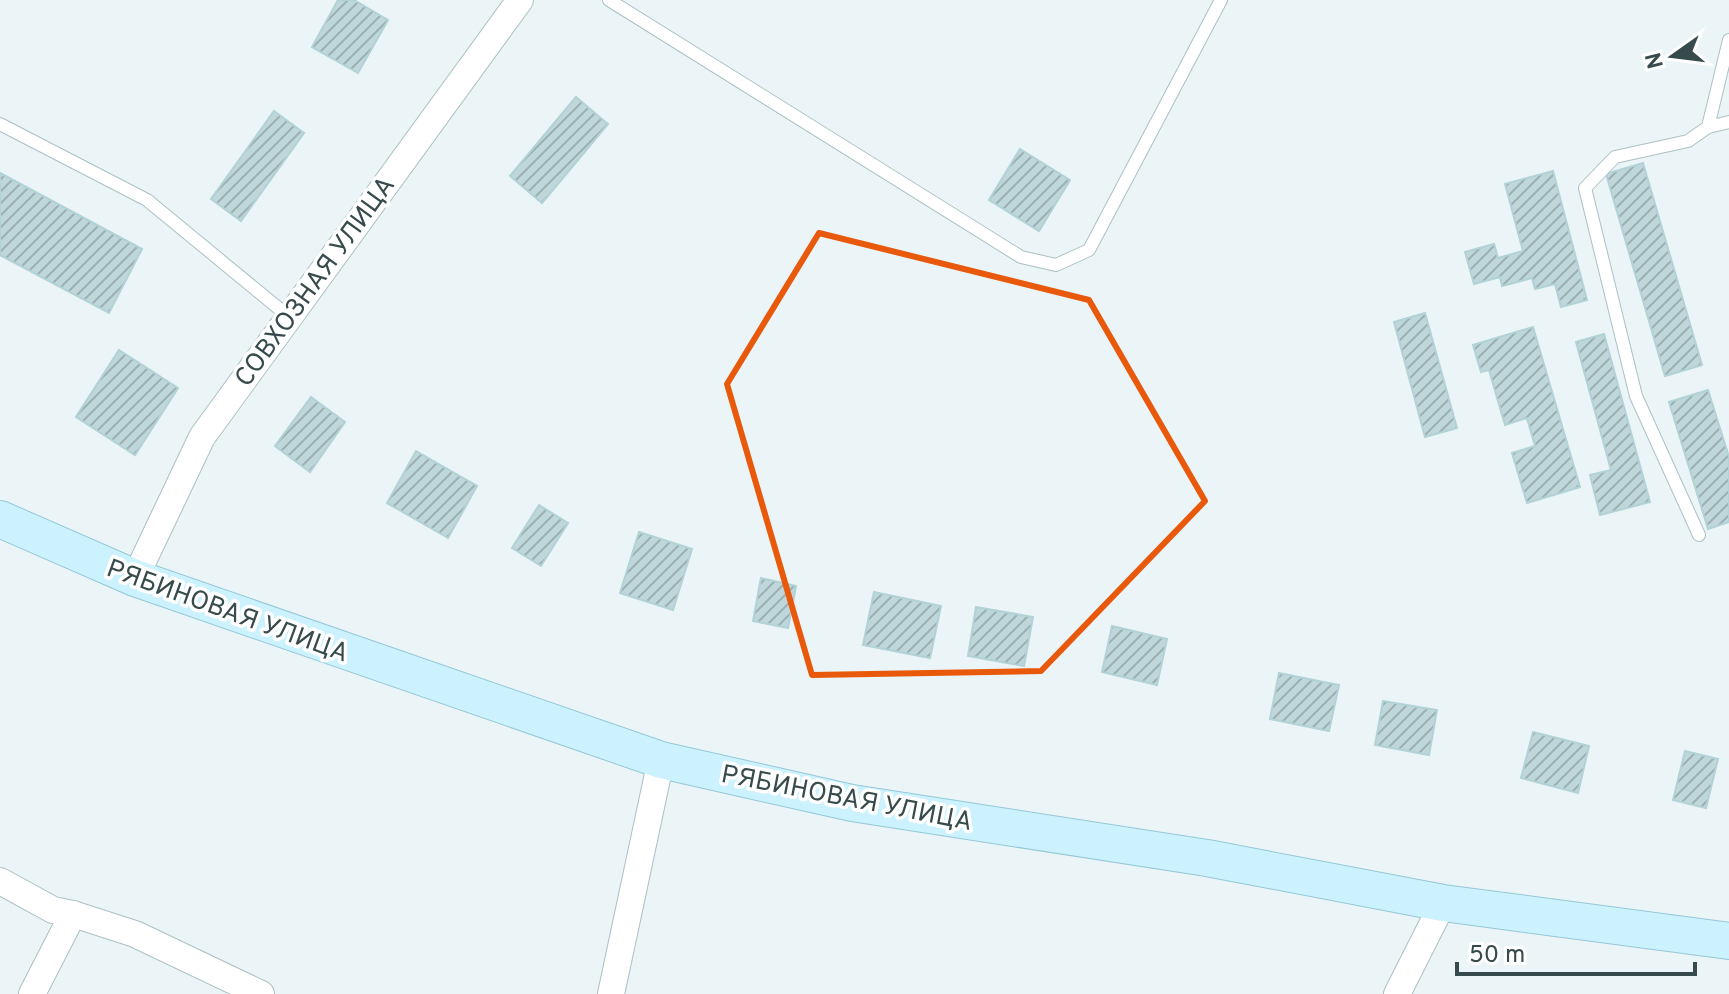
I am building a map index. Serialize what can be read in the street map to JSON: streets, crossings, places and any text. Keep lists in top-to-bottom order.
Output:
{
  "streets": {
    "main road": ["РЯБИНОВАЯ УЛИЦА"],
    "street": ["СОВХОЗНАЯ УЛИЦА"]
  },
  "crossings": [
    ["СОВХОЗНАЯ УЛИЦА", "РЯБИНОВАЯ УЛИЦА"]
  ],
  "scale_bar": "50 m",
  "north": "left"
}
